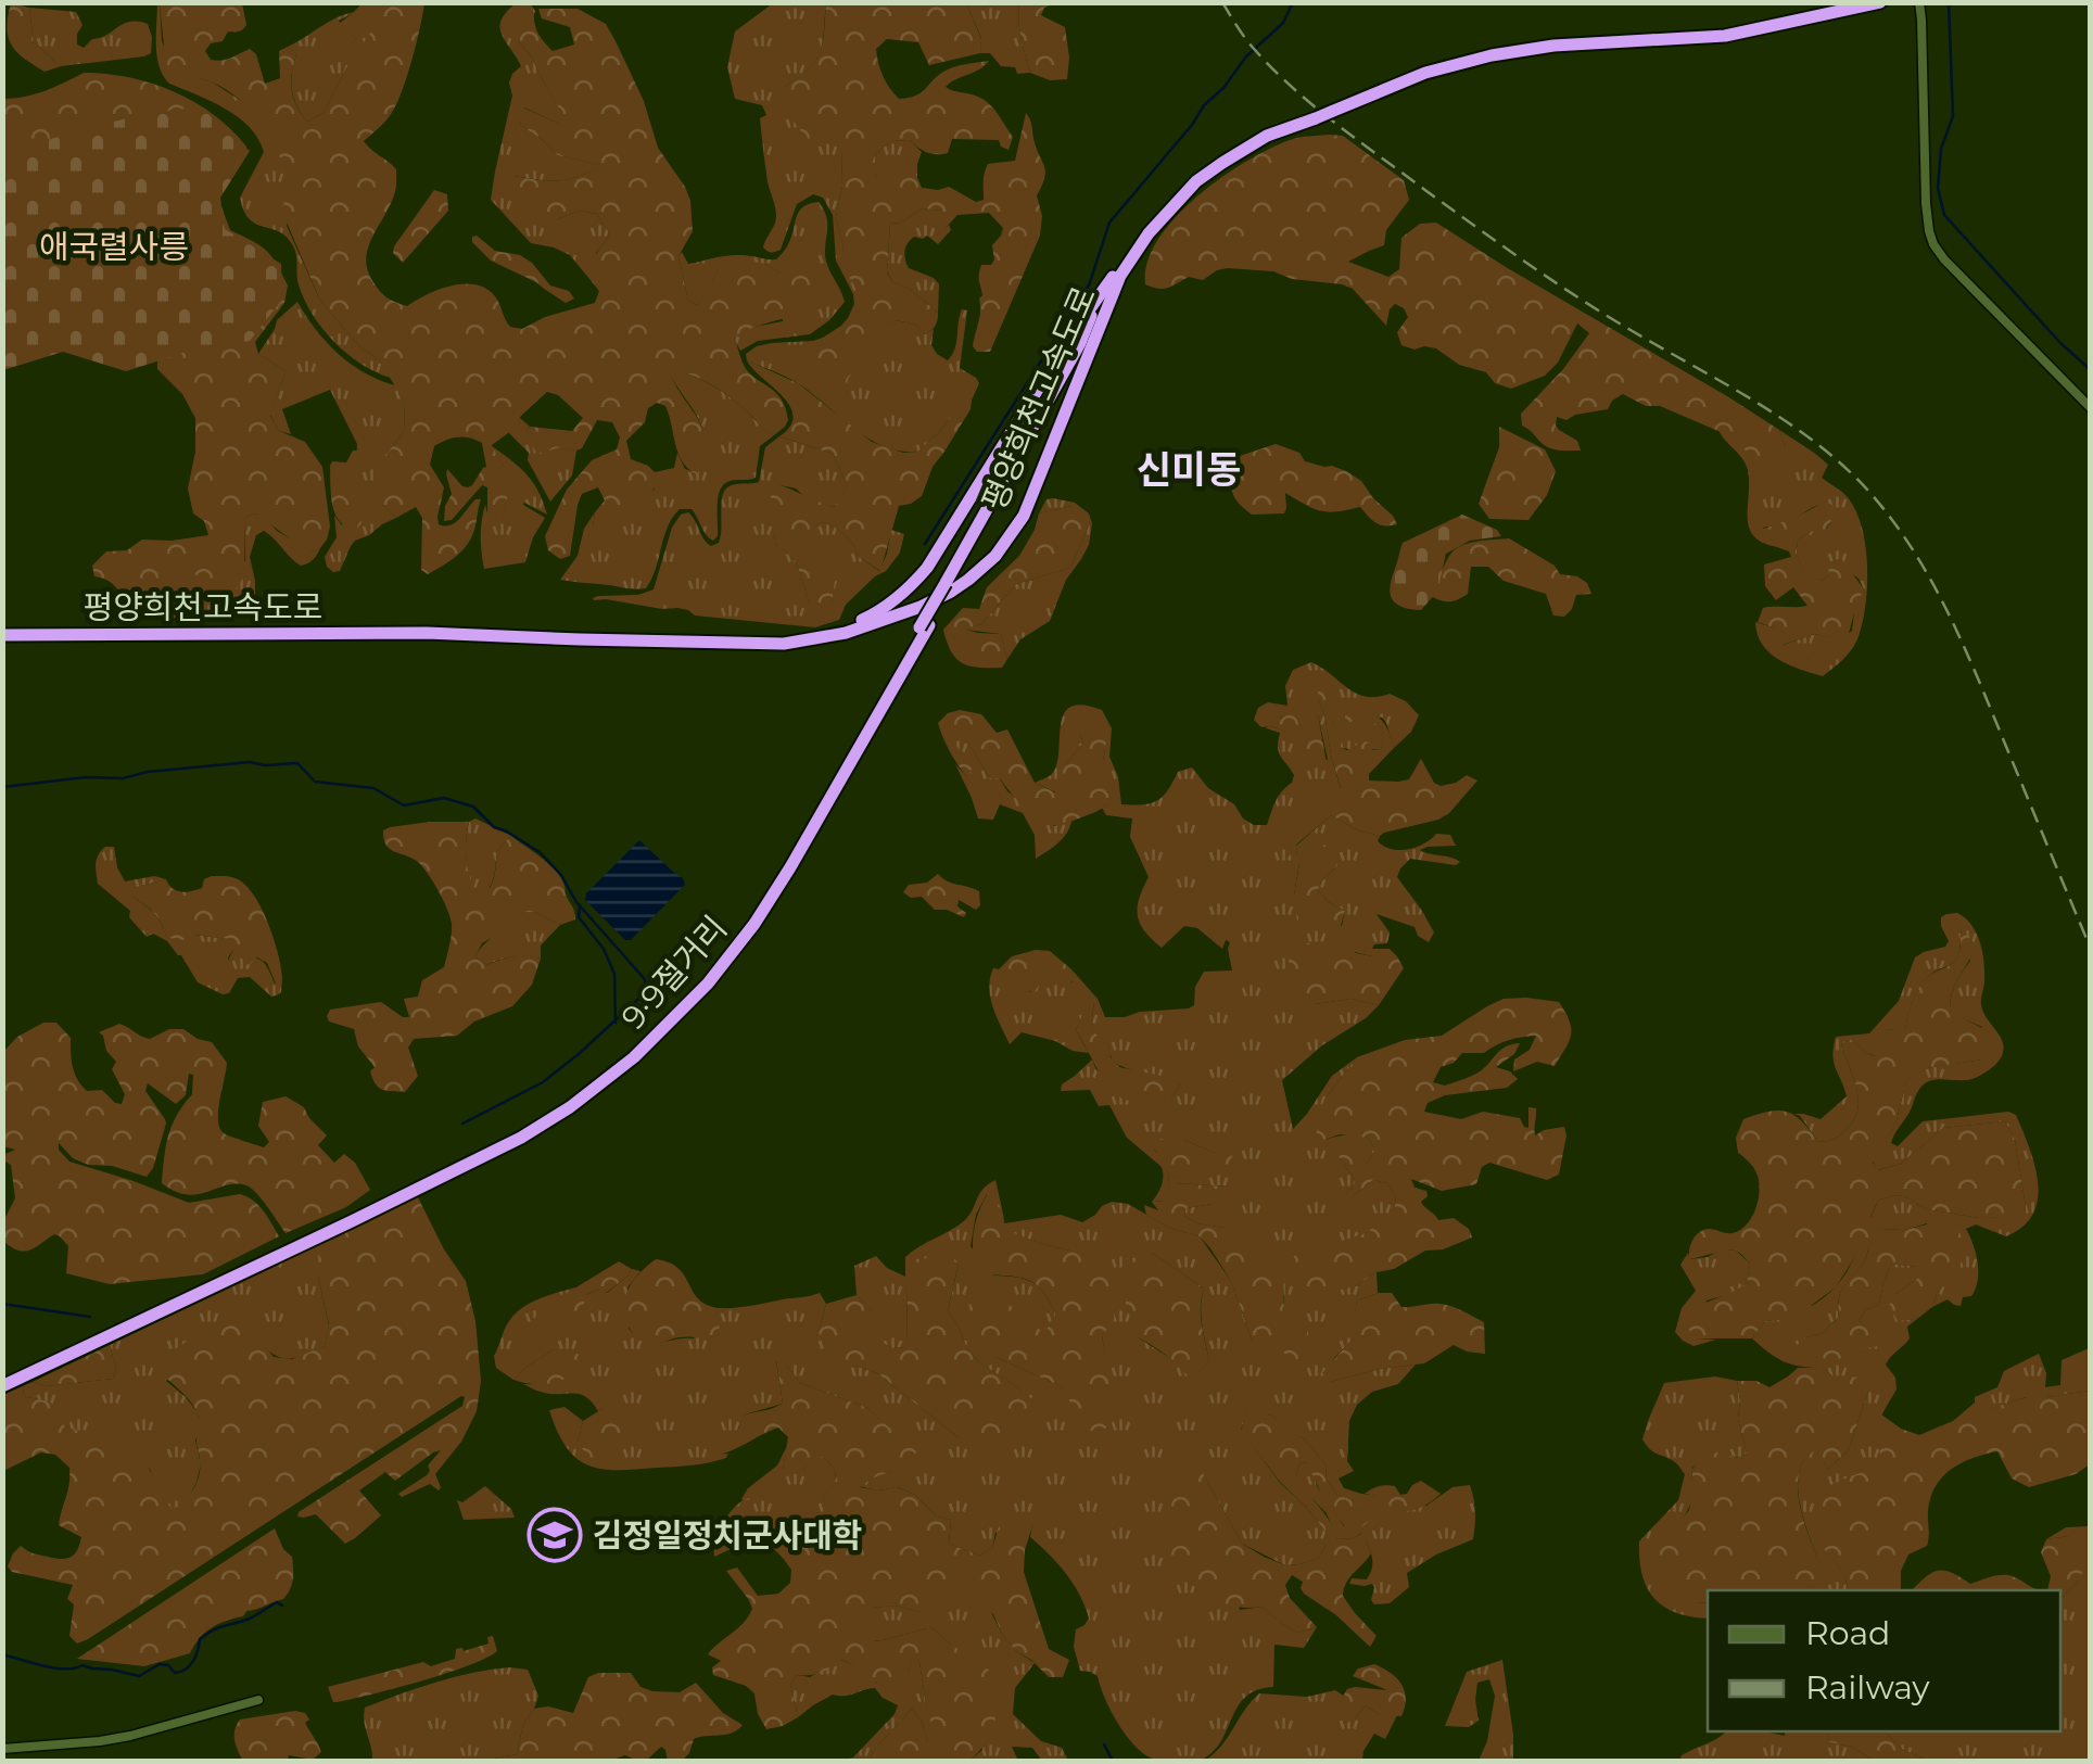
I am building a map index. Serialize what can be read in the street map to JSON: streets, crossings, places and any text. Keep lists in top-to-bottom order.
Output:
{
  "streets": {
    "highway": ["평양희천고속도로", "9·9절거리"]
  },
  "crossings": [
    ["평양희천고속도로", "9·9절거리"]
  ],
  "districts": ["신미동"],
  "parks": ["애국렬사릉"],
  "places": {
    "school or university": ["김정일정치군사대학"]
  },
  "legend": ["Road", "Railway"]
}
